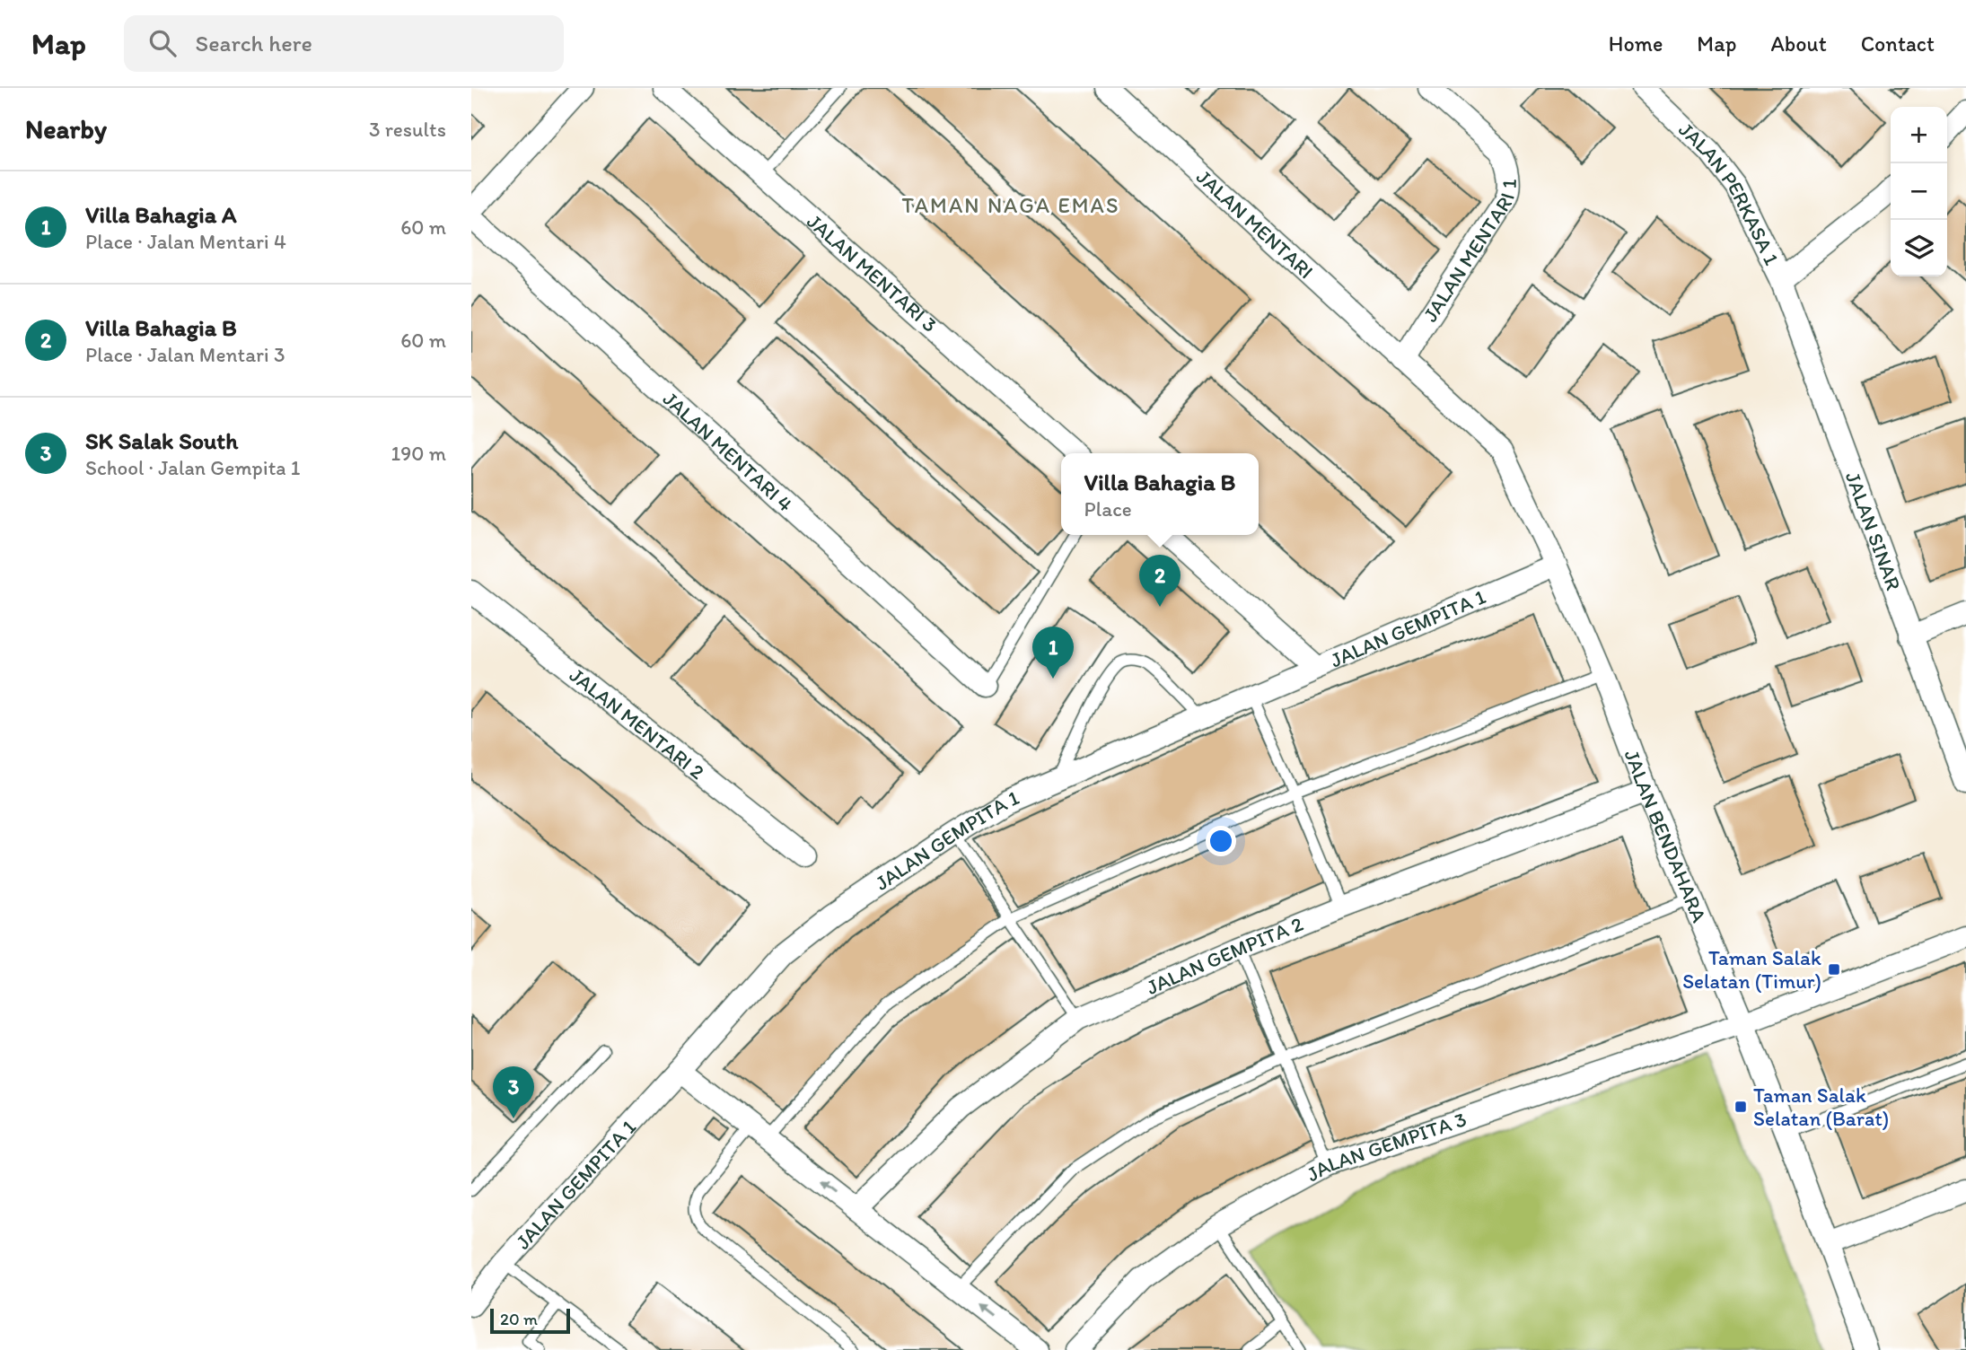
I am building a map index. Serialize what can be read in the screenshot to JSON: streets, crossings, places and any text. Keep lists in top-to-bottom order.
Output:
{
  "streets": {
    "street": [
      "JALAN PERKASA 1",
      "JALAN MENTARI",
      "JALAN MENTARI 1",
      "JALAN MENTARI 3",
      "JALAN MENTARI 4",
      "JALAN SINAR",
      "JALAN GEMPITA 1",
      "JALAN MENTARI 2",
      "JALAN BENDAHARA",
      "JALAN GEMPITA 2",
      "JALAN GEMPITA 3"
    ]
  },
  "crossings": [
    ["JALAN PERKASA 1", "JALAN SINAR"],
    ["JALAN MENTARI", "JALAN MENTARI 1"],
    ["JALAN MENTARI", "JALAN BENDAHARA"],
    ["JALAN MENTARI 1", "JALAN BENDAHARA"],
    ["JALAN GEMPITA 1", "JALAN BENDAHARA"],
    ["JALAN BENDAHARA", "JALAN GEMPITA 2"],
    ["JALAN BENDAHARA", "JALAN GEMPITA 3"]
  ],
  "districts": ["TAMAN NAGA EMAS"],
  "places": {
    "transit": ["Taman Salak Selatan (Timur)", "Taman Salak Selatan (Barat)"]
  },
  "scale_bar": "20 m",
  "page": {
    "header": "Map",
    "search": "Search here",
    "nav": [
      "Home",
      "Map",
      "About",
      "Contact"
    ],
    "heading": ["Nearby", "3 results"],
    "map_buttons": ["+", "−"],
    "list": [
      {
        "mark": "1",
        "name": "Villa Bahagia A",
        "note": "Place · Jalan Mentari 4",
        "value": "60 m"
      },
      {
        "mark": "2",
        "name": "Villa Bahagia B",
        "note": "Place · Jalan Mentari 3",
        "value": "60 m"
      },
      {
        "mark": "3",
        "name": "SK Salak South",
        "note": "School · Jalan Gempita 1",
        "value": "190 m"
      }
    ],
    "popup": ["Villa Bahagia B", "Place"],
    "pins": ["2", "1", "3"],
    "scale": "20 m"
  }
}
